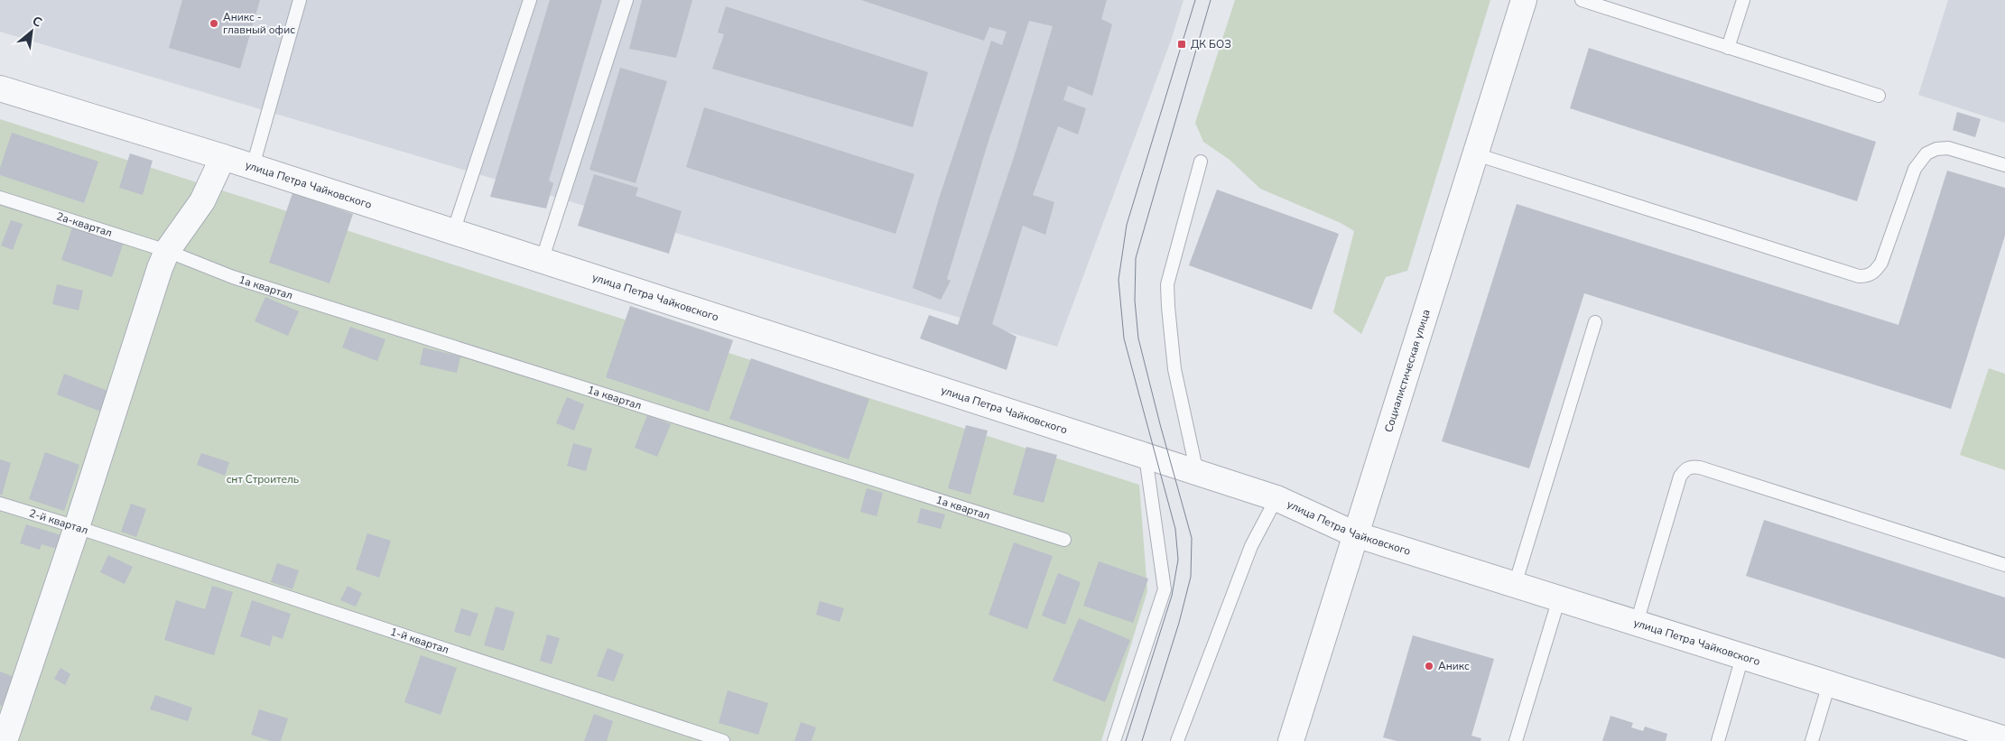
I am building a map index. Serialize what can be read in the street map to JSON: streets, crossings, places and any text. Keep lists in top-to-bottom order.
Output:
{
  "streets": {
    "street": ["улица Петра Чайковского", "Социалистическая улица"],
    "lane": [
      "2а-квартал",
      "1а квартал",
      "2-й квартал",
      "1-й квартал"
    ]
  },
  "crossings": [
    ["улица Петра Чайковского", "Социалистическая улица"],
    ["2а-квартал", "1а квартал"],
    ["2-й квартал", "1-й квартал"]
  ],
  "parks": ["снт Строитель"],
  "places": {
    "other": ["Аникс - главный офис", "Аникс"],
    "transit": ["ДК БОЗ"]
  },
  "north": "top right"
}
